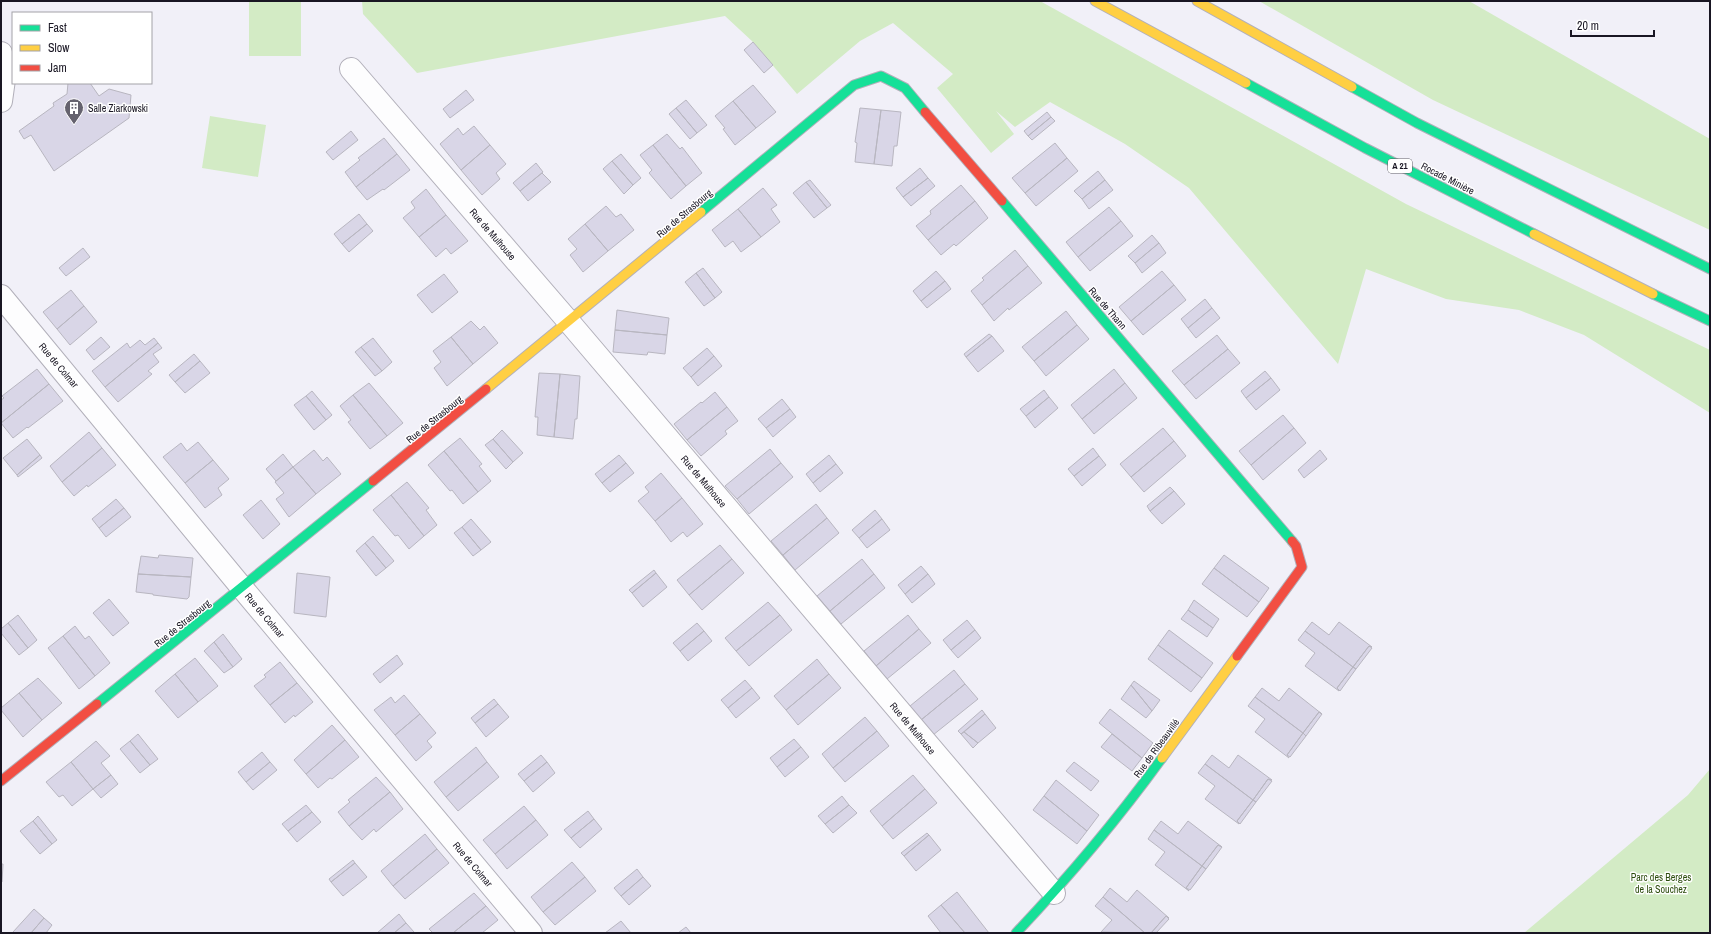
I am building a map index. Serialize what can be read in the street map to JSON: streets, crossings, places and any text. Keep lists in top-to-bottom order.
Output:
{
  "streets": {
    "main road": [
      "A 21",
      "Rocade Minière",
      "Rue de Strasbourg",
      "Rue de Thann",
      "Rue de Ribeauvillé"
    ],
    "street": ["Rue de Mulhouse", "Rue de Colmar"]
  },
  "crossings": [
    ["Rue de Strasbourg", "Rue de Mulhouse"],
    ["Rue de Strasbourg", "Rue de Thann"],
    ["Rue de Strasbourg", "Rue de Colmar"],
    ["Rue de Mulhouse", "Rue de Ribeauvillé"],
    ["Rue de Thann", "Rue de Ribeauvillé"]
  ],
  "parks": ["Parc des Berges de la Souchez"],
  "places": {
    "building": ["Salle Ziarkowski"]
  },
  "legend": ["Fast", "Slow", "Jam"],
  "scale_bar": "20 m"
}
